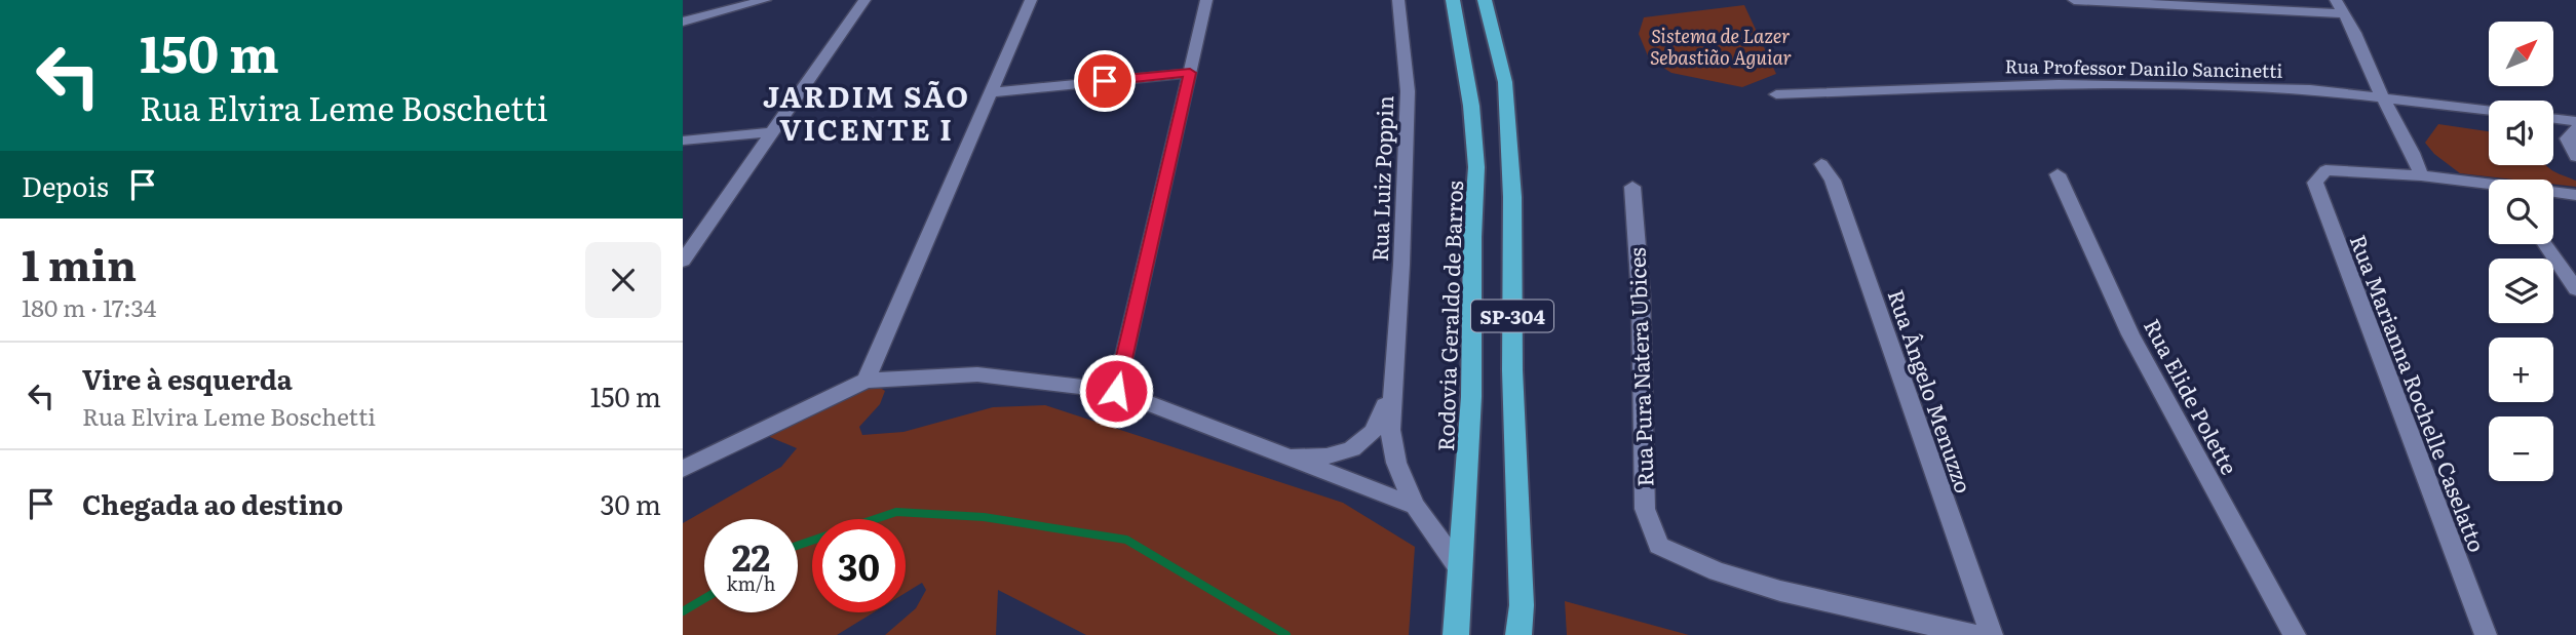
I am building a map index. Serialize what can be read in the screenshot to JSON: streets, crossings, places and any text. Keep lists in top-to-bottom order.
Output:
{
  "streets": {
    "highway": ["Rodovia Geraldo de Barros", "SP-304"],
    "street": [
      "Rua Professor Danilo Sancinetti",
      "Rua Luiz Poppin",
      "Rua Pura Natera Ubices",
      "Rua Ângelo Menuzzo",
      "Rua Marianna Rochelle Caselatto",
      "Rua Elide Polette"
    ]
  },
  "crossings": [
    ["Rua Luiz Poppin", "Rodovia Geraldo de Barros"]
  ],
  "districts": ["JARDIM SÃO VICENTE I"],
  "parks": ["Sistema de Lazer Sebastião Aguiar"],
  "north": "top right",
  "page": {
    "turn": ["150 m", "Rua Elvira Leme Boschetti"],
    "map_buttons": ["+", "−"],
    "then": "Depois",
    "heading": ["1 min", "180 m · 17:34"],
    "list": [
      {
        "name": "Vire à esquerda",
        "note": "Rua Elvira Leme Boschetti",
        "value": "150 m"
      },
      {
        "name": "Chegada ao destino",
        "value": "30 m"
      }
    ],
    "speed": "22 km/h",
    "limit": "30"
  }
}
